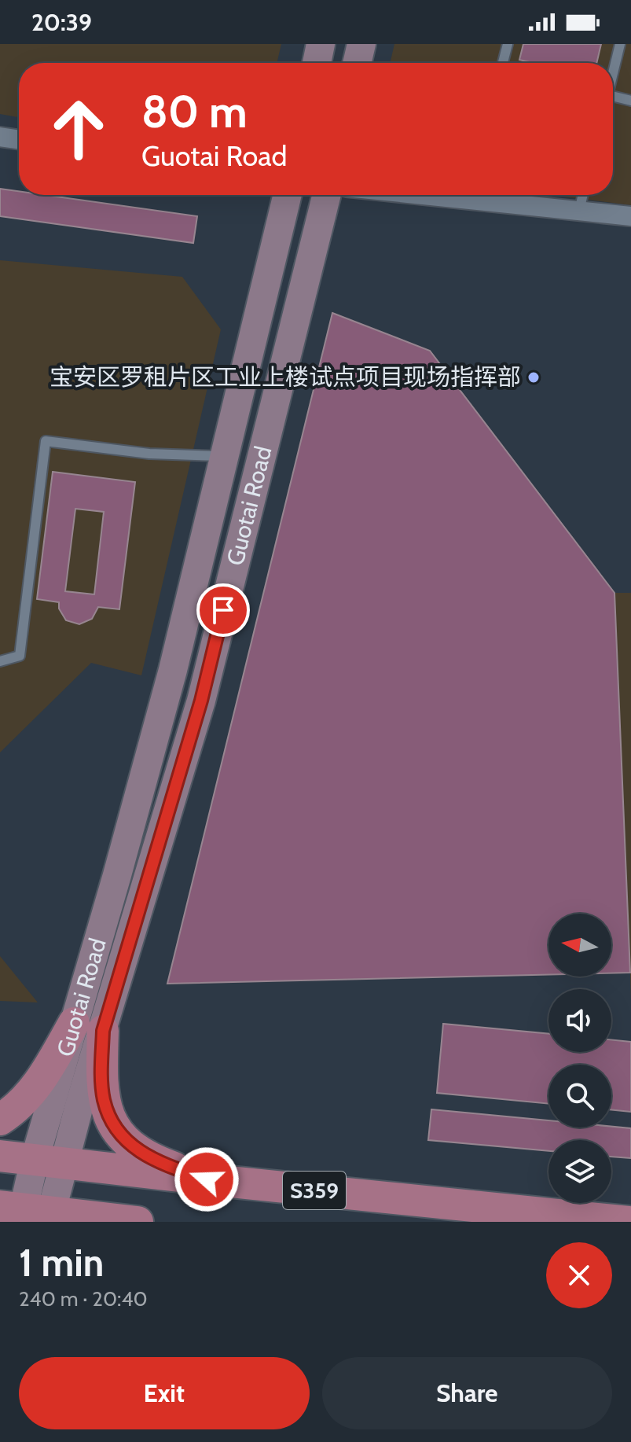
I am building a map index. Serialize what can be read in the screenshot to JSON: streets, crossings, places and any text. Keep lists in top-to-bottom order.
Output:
{
  "streets": {
    "main road": ["S359"],
    "street": ["Guotai Road"]
  },
  "crossings": [
    ["Guotai Road", "S359"]
  ],
  "places": ["宝安区罗租片区工业上楼试点项目现场指挥部"],
  "north": "left",
  "page": {
    "status": "20:39",
    "turn": ["80 m", "Guotai Road"],
    "heading": ["1 min", "240 m · 20:40"],
    "buttons": ["Exit", "Share"]
  }
}
